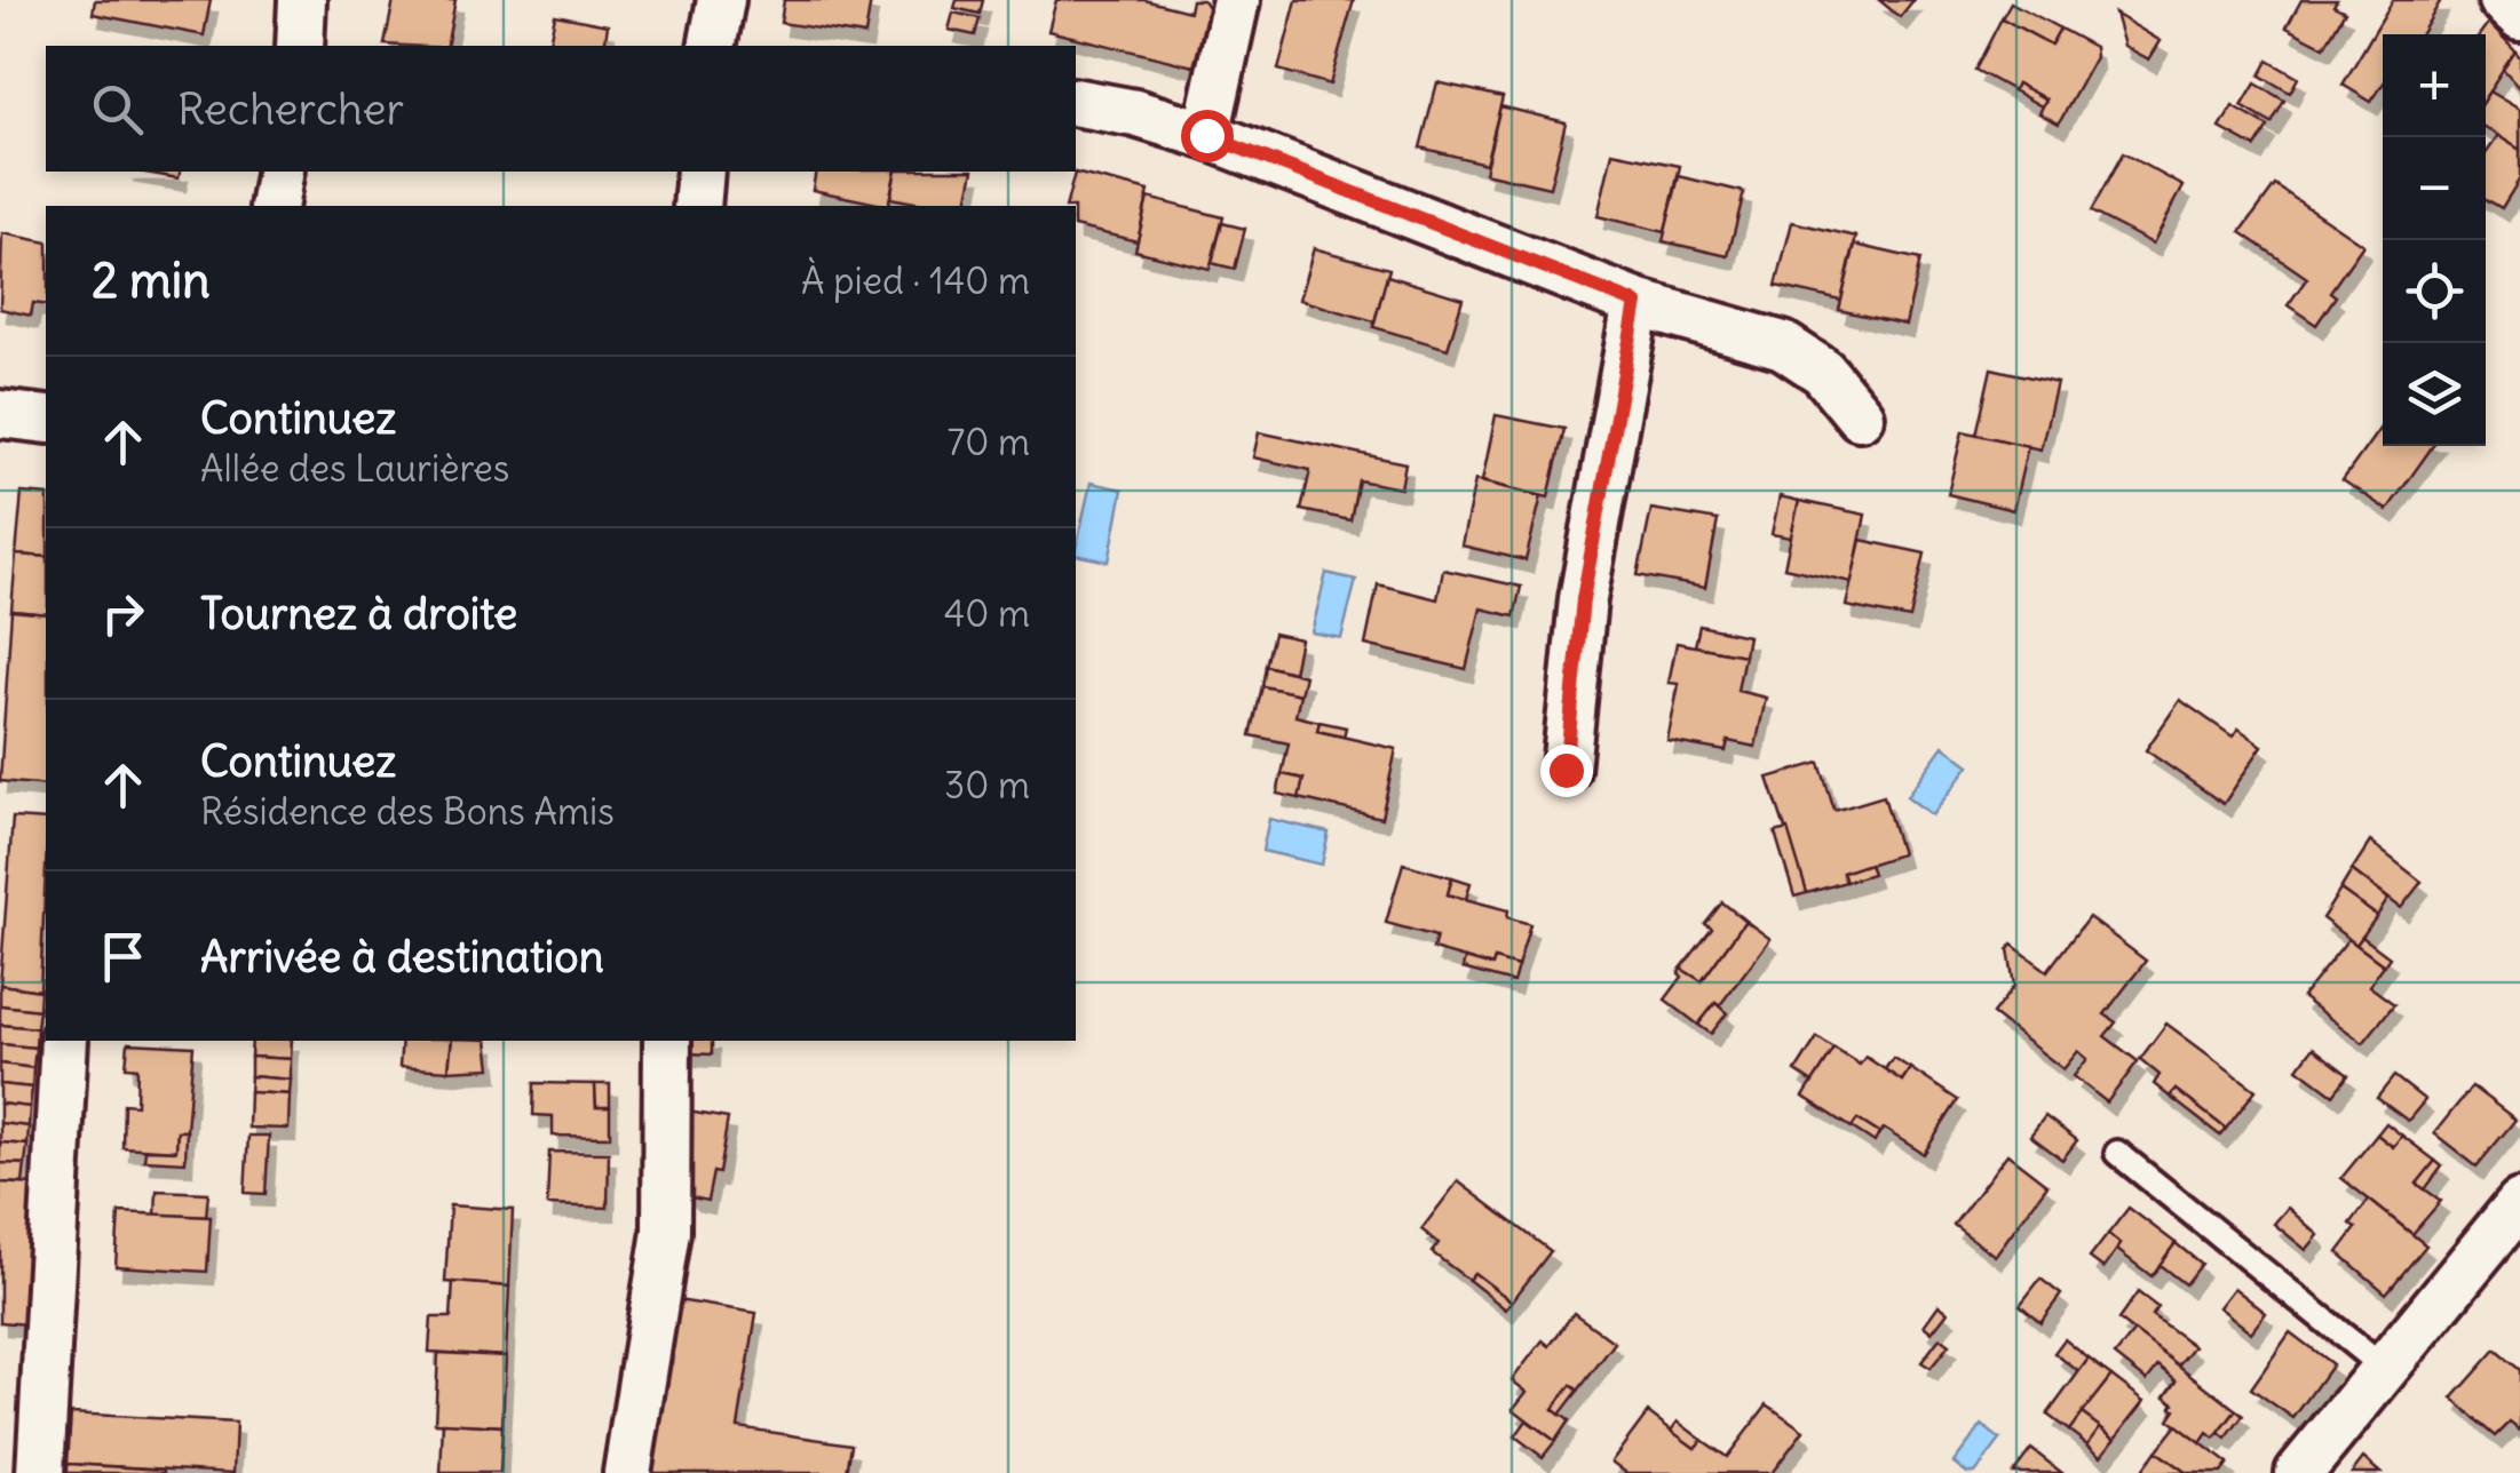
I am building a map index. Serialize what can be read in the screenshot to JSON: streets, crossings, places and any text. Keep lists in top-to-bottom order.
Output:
{
  "page": {
    "map_buttons": ["+", "−"],
    "search": "Rechercher",
    "heading": ["2 min", "À pied · 140 m"],
    "list": [
      ["Continuez", "Allée des Laurières", "70 m"],
      ["Tournez à droite", "40 m"],
      ["Continuez", "Résidence des Bons Amis", "30 m"],
      "Arrivée à destination"
    ]
  }
}
